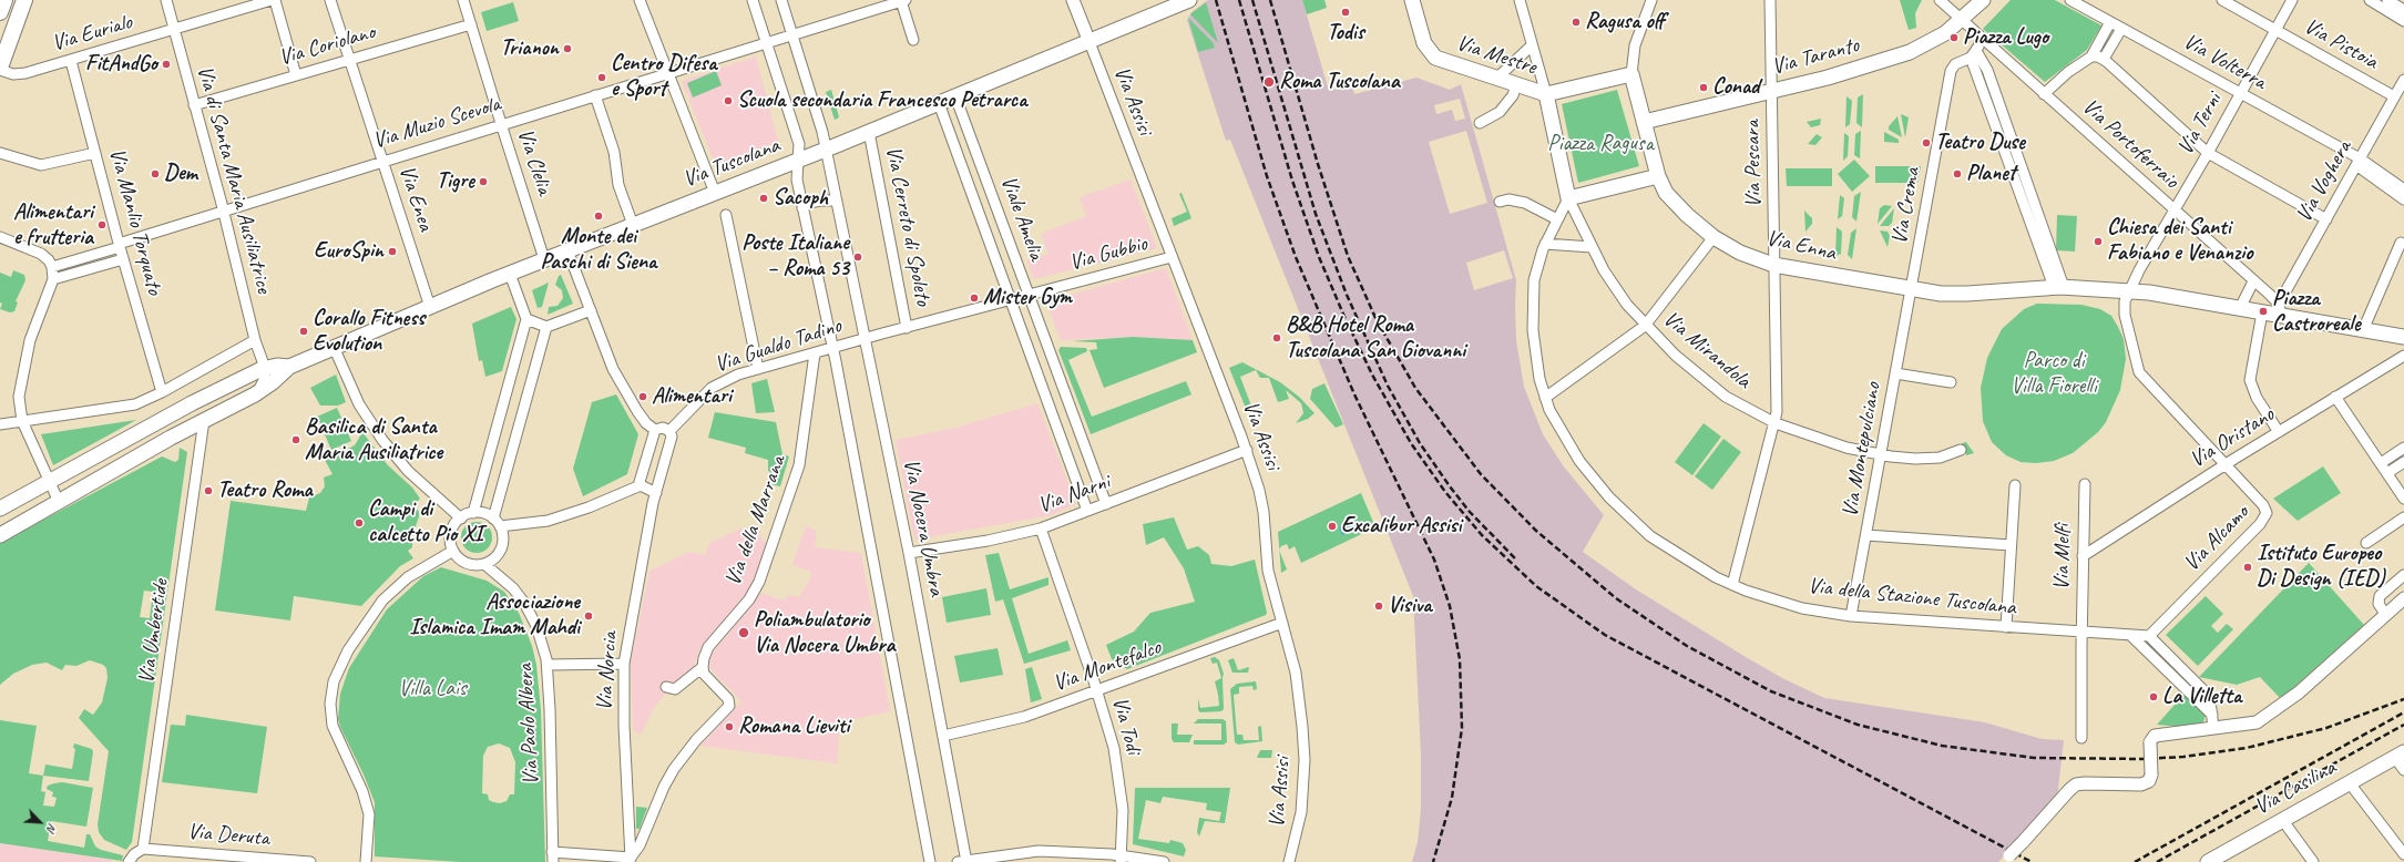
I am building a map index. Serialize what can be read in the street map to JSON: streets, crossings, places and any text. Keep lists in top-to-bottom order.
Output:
{
  "streets": {
    "main road": [
      "Via Mestre",
      "Via Taranto",
      "Via Tuscolana",
      "Via Enna",
      "Via Casilina"
    ],
    "street": [
      "Via Eurialo",
      "Via Pistoia",
      "Via Coriolano",
      "Via Volterra",
      "Via Assisi",
      "Via Muzio Scevola",
      "Via Terni",
      "Via Portoferraio",
      "Via Clelia",
      "Via Pescara",
      "Via di Santa Maria Ausiliatrice",
      "Via Voghera",
      "Via Enea",
      "Via Crema",
      "Viale Amelia",
      "Via Manlio Torquato",
      "Via Cerreto di Spoleto",
      "Via Gubbio",
      "Via Gualdo Tadino",
      "Via Mirandola",
      "Via Oristano",
      "Via Montepulciano",
      "Via Narni",
      "Via della Marrana",
      "Via Nocera Umbra",
      "Via Alcamo",
      "Via Melfi",
      "Via della Stazione Tuscolana",
      "Via Umbertide",
      "Via Montefalco",
      "Via Norcia",
      "Via Paolo Albera",
      "Via Todi",
      "Via Deruta"
    ]
  },
  "crossings": [
    ["Via Eurialo", "Via di Santa Maria Ausiliatrice"],
    ["Via Eurialo", "Via Manlio Torquato"],
    ["Via Pistoia", "Via Terni"],
    ["Via Pistoia", "Via Voghera"],
    ["Via Coriolano", "Via Clelia"],
    ["Via Coriolano", "Via di Santa Maria Ausiliatrice"],
    ["Via Coriolano", "Via Enea"],
    ["Via Taranto", "Via Pescara"],
    ["Via Volterra", "Via Terni"],
    ["Via Volterra", "Via Voghera"],
    ["Via Assisi", "Via Tuscolana"],
    ["Via Assisi", "Via Gubbio"],
    ["Via Assisi", "Via Narni"],
    ["Via Assisi", "Via Montefalco"],
    ["Via Muzio Scevola", "Via Clelia"],
    ["Via Muzio Scevola", "Via di Santa Maria Ausiliatrice"],
    ["Via Muzio Scevola", "Via Enea"],
    ["Via Muzio Scevola", "Via Manlio Torquato"],
    ["Via Muzio Scevola", "Via Nocera Umbra"],
    ["Via Terni", "Via Portoferraio"],
    ["Via Terni", "Via Enna"],
    ["Via Terni", "Via Alcamo"],
    ["Via Clelia", "Via Tuscolana"],
    ["Via Tuscolana", "Via di Santa Maria Ausiliatrice"],
    ["Via Tuscolana", "Via Enea"],
    ["Via Tuscolana", "Viale Amelia"],
    ["Via Tuscolana", "Via Cerreto di Spoleto"],
    ["Via Tuscolana", "Via Nocera Umbra"],
    ["Via Tuscolana", "Via Umbertide"],
    ["Via Pescara", "Via Enna"],
    ["Via Pescara", "Via Mirandola"],
    ["Via Pescara", "Via della Stazione Tuscolana"],
    ["Via Crema", "Via Enna"],
    ["Via Crema", "Via Montepulciano"],
    ["Viale Amelia", "Via Gubbio"],
    ["Viale Amelia", "Via Narni"],
    ["Via Enna", "Via Montepulciano"],
    ["Via Gualdo Tadino", "Via della Marrana"],
    ["Via Gualdo Tadino", "Via Nocera Umbra"],
    ["Via Gualdo Tadino", "Via Norcia"],
    ["Via Mirandola", "Via Montepulciano"],
    ["Via Oristano", "Via Alcamo"],
    ["Via Oristano", "Via Melfi"],
    ["Via Montepulciano", "Via della Stazione Tuscolana"],
    ["Via Narni", "Via Nocera Umbra"],
    ["Via Narni", "Via Todi"],
    ["Via Nocera Umbra", "Via Montefalco"],
    ["Via Alcamo", "Via della Stazione Tuscolana"],
    ["Via Melfi", "Via della Stazione Tuscolana"],
    ["Via Umbertide", "Via Deruta"],
    ["Via Montefalco", "Via Todi"]
  ],
  "parks": ["Piazza Ragusa", "Parco di Villa Fiorelli", "Villa Lais"],
  "places": [
    "Todis",
    "Ragusa off",
    "Piazza Lugo",
    "Trianon",
    "FitAndGo",
    "Centro Difesa e Sport",
    "Roma Tuscolana",
    "Conad",
    "Scuola secondaria Francesco Petrarca",
    "Teatro Duse",
    "Dem",
    "Planet",
    "Tigre",
    "Sacoph",
    "Monte dei Paschi di Siena",
    "Alimentari e frutteria",
    "Chiesa dei Santi Fabiano e Venanzio",
    "EuroSpin",
    "Poste Italiane – Roma 53",
    "Mister Gym",
    "Piazza Castroreale",
    "Corallo Fitness Evolution",
    "B&B Hotel Roma Tuscolana San Giovanni",
    "Alimentari",
    "Basilica di Santa Maria Ausiliatrice",
    "Teatro Roma",
    "Campi di calcetto Pio XI",
    "Excalibur Assisi",
    "Istituto Europeo Di Design (IED)",
    "Visiva",
    "Associazione Islamica Imam Mahdi",
    "Poliambulatorio Via Nocera Umbra",
    "La Villetta",
    "Romana Lieviti"
  ],
  "north": "bottom right"
}
